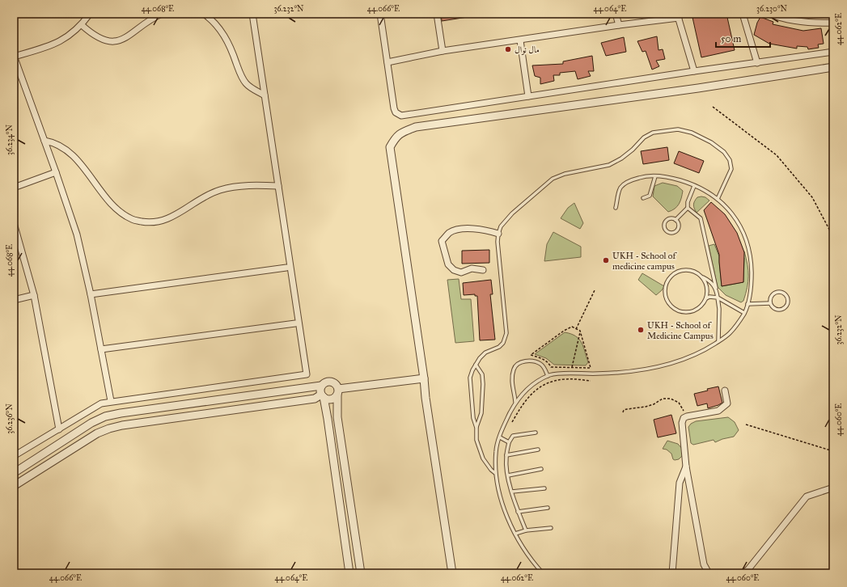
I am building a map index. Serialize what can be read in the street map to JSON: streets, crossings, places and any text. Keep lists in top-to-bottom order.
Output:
{
  "places": ["مال نوال", "UKH - School of medicine campus", "UKH - School of Medicine Campus"],
  "scale_bar": "50 m",
  "coordinates": [
    "44.068°E",
    "36.232°N",
    "44.066°E",
    "44.064°E",
    "36.230°N",
    "44.062°E",
    "36.234°N",
    "36.236°N",
    "44.060°E"
  ]
}
